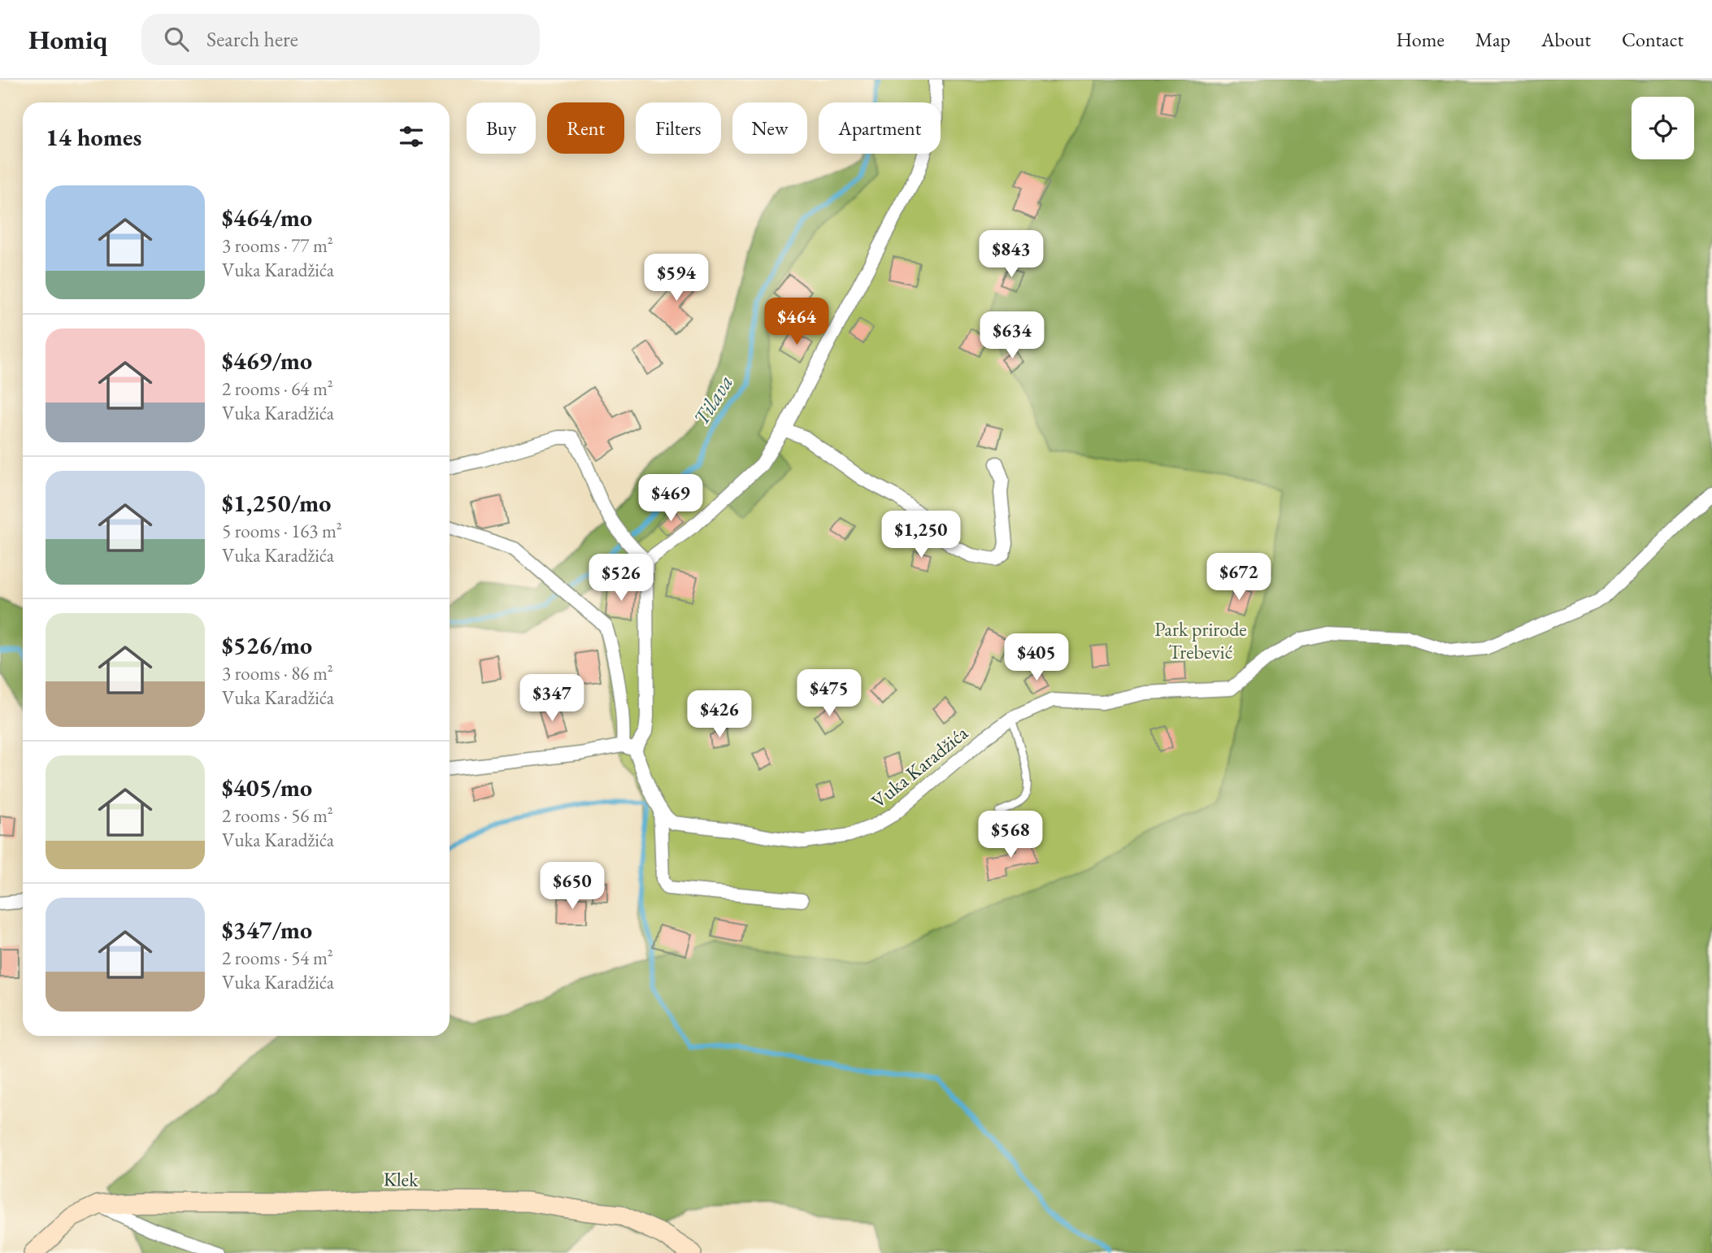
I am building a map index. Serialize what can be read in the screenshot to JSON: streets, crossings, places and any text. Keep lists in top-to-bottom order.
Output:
{
  "streets": {
    "street": ["Vuka Karadžića", "Klek"]
  },
  "water": ["Tilava"],
  "parks": ["Park prirode Trebević"],
  "page": {
    "header": "Homiq",
    "search": "Search here",
    "nav": [
      "Home",
      "Map",
      "About",
      "Contact"
    ],
    "chip": [
      "Buy",
      "Rent",
      "Filters",
      "New",
      "Apartment"
    ],
    "heading": "14 homes",
    "list": [
      {
        "name": "$464/mo",
        "note": "3 rooms · 77 m² · Vuka Karadžića"
      },
      {
        "name": "$469/mo",
        "note": "2 rooms · 64 m² · Vuka Karadžića"
      },
      {
        "name": "$1,250/mo",
        "note": "5 rooms · 163 m² · Vuka Karadžića"
      },
      {
        "name": "$526/mo",
        "note": "3 rooms · 86 m² · Vuka Karadžića"
      },
      {
        "name": "$405/mo",
        "note": "2 rooms · 56 m² · Vuka Karadžića"
      },
      {
        "name": "$347/mo",
        "note": "2 rooms · 54 m² · Vuka Karadžića"
      }
    ],
    "price": [
      "$843",
      "$594",
      "$464",
      "$634",
      "$469",
      "$1,250",
      "$672",
      "$526",
      "$405",
      "$475",
      "$347",
      "$426",
      "$568",
      "$650"
    ]
  }
}
